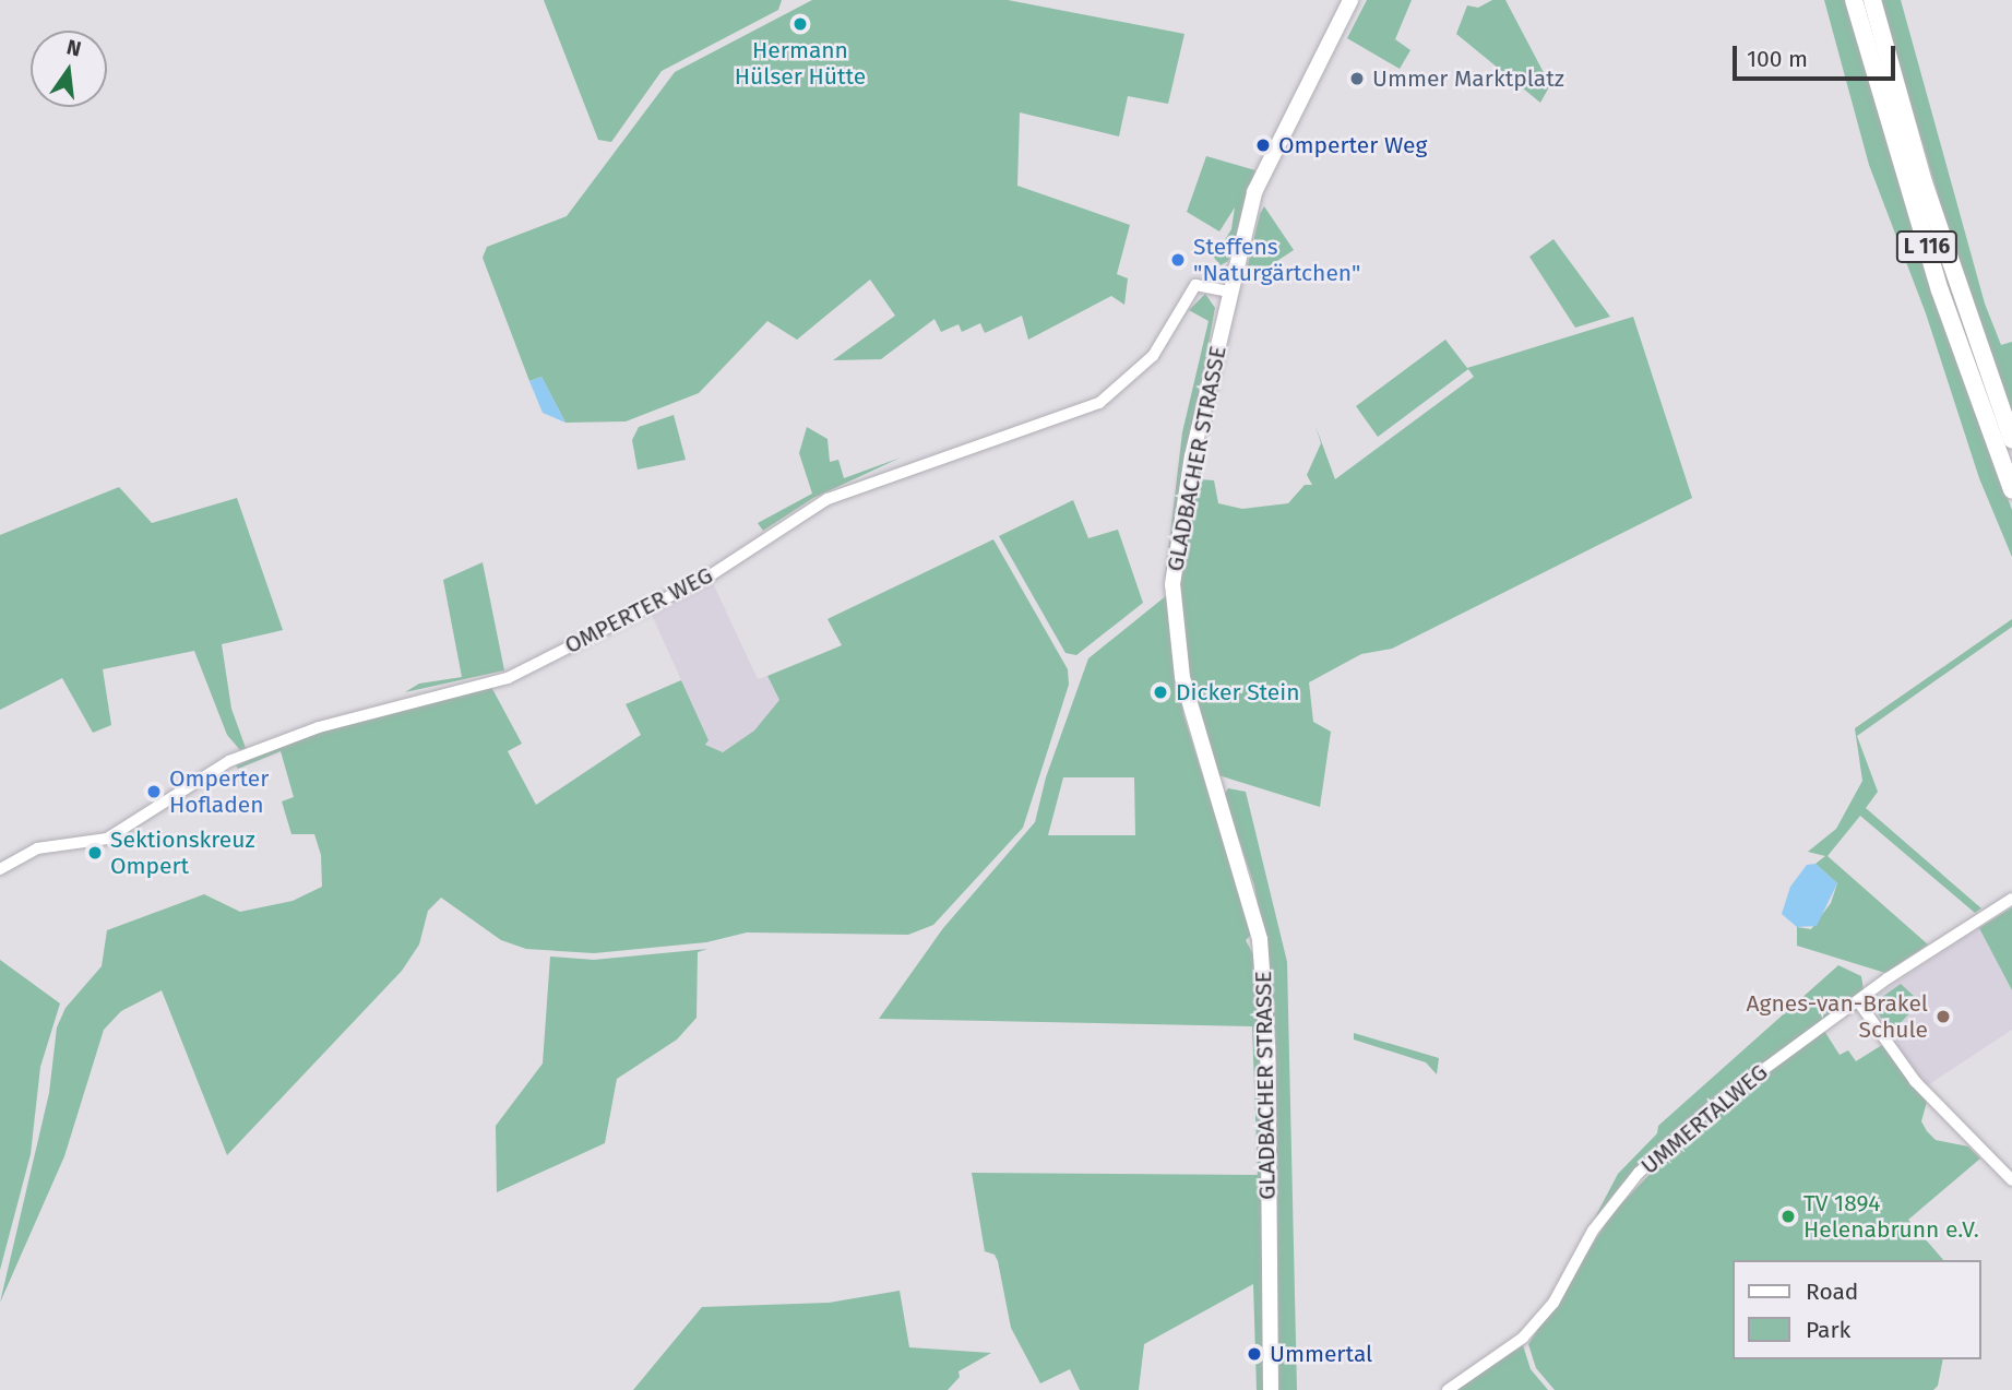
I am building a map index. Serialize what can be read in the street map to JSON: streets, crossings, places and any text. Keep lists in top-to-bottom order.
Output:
{
  "streets": {
    "main road": ["L 116", "GLADBACHER STRASSE"],
    "street": ["OMPERTER WEG", "UMMERTALWEG"]
  },
  "crossings": [
    ["GLADBACHER STRASSE", "OMPERTER WEG"]
  ],
  "places": [
    "Hermann Hülser Hütte",
    "Ummer Marktplatz",
    "Omperter Weg",
    "Steffens \"Naturgärtchen\"",
    "Dicker Stein",
    "Omperter Hofladen",
    "Sektionskreuz Ompert",
    "Agnes-van-Brakel Schule",
    "TV 1894 Helenabrunn e.V.",
    "Ummertal"
  ],
  "legend": ["Road", "Park"],
  "scale_bar": "100 m",
  "north": "top"
}
